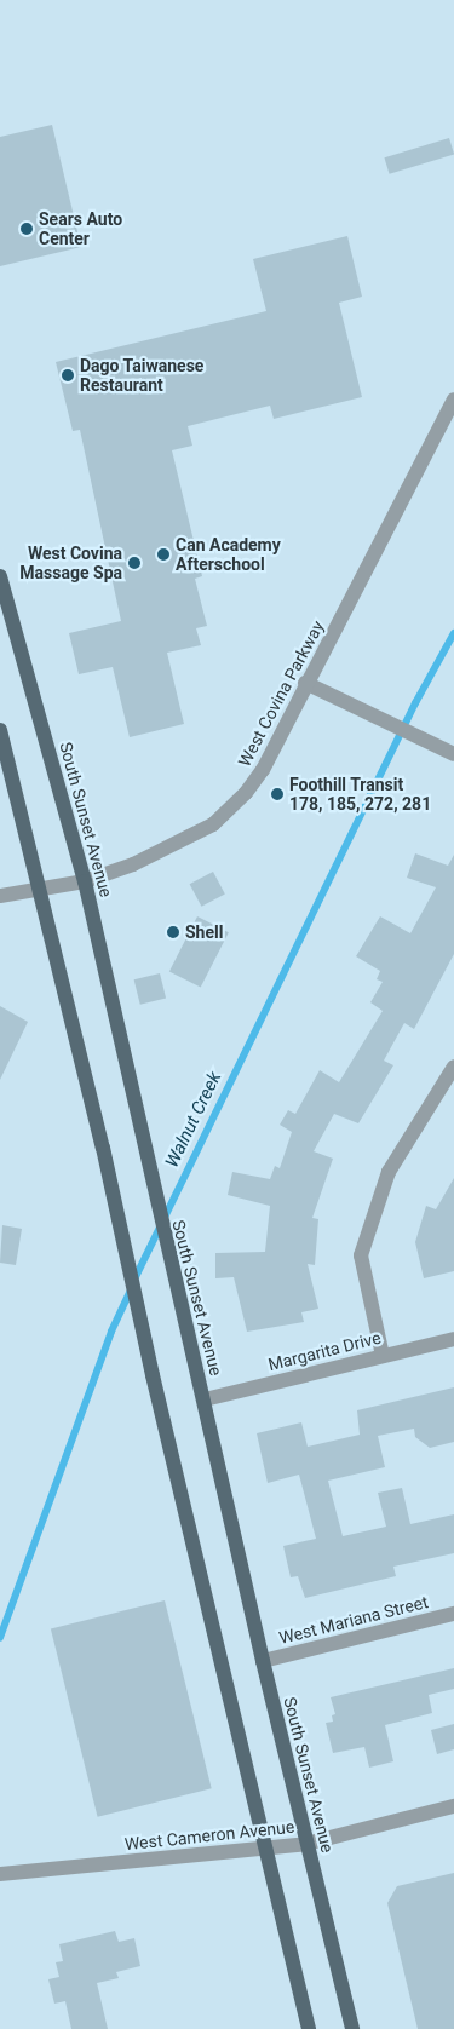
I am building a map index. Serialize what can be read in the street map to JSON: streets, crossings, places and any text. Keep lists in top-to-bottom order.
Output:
{
  "streets": {
    "main road": ["South Sunset Avenue"],
    "street": [
      "West Covina Parkway",
      "Margarita Drive",
      "West Mariana Street",
      "West Cameron Avenue"
    ]
  },
  "crossings": [
    ["West Covina Parkway", "South Sunset Avenue"],
    ["South Sunset Avenue", "Margarita Drive"],
    ["South Sunset Avenue", "West Mariana Street"],
    ["South Sunset Avenue", "West Cameron Avenue"]
  ],
  "water": ["Walnut Creek"],
  "places": [
    "Sears Auto Center",
    "Dago Taiwanese Restaurant",
    "Can Academy Afterschool",
    "West Covina Massage Spa",
    "Foothill Transit 178, 185, 272, 281",
    "Shell"
  ]
}
